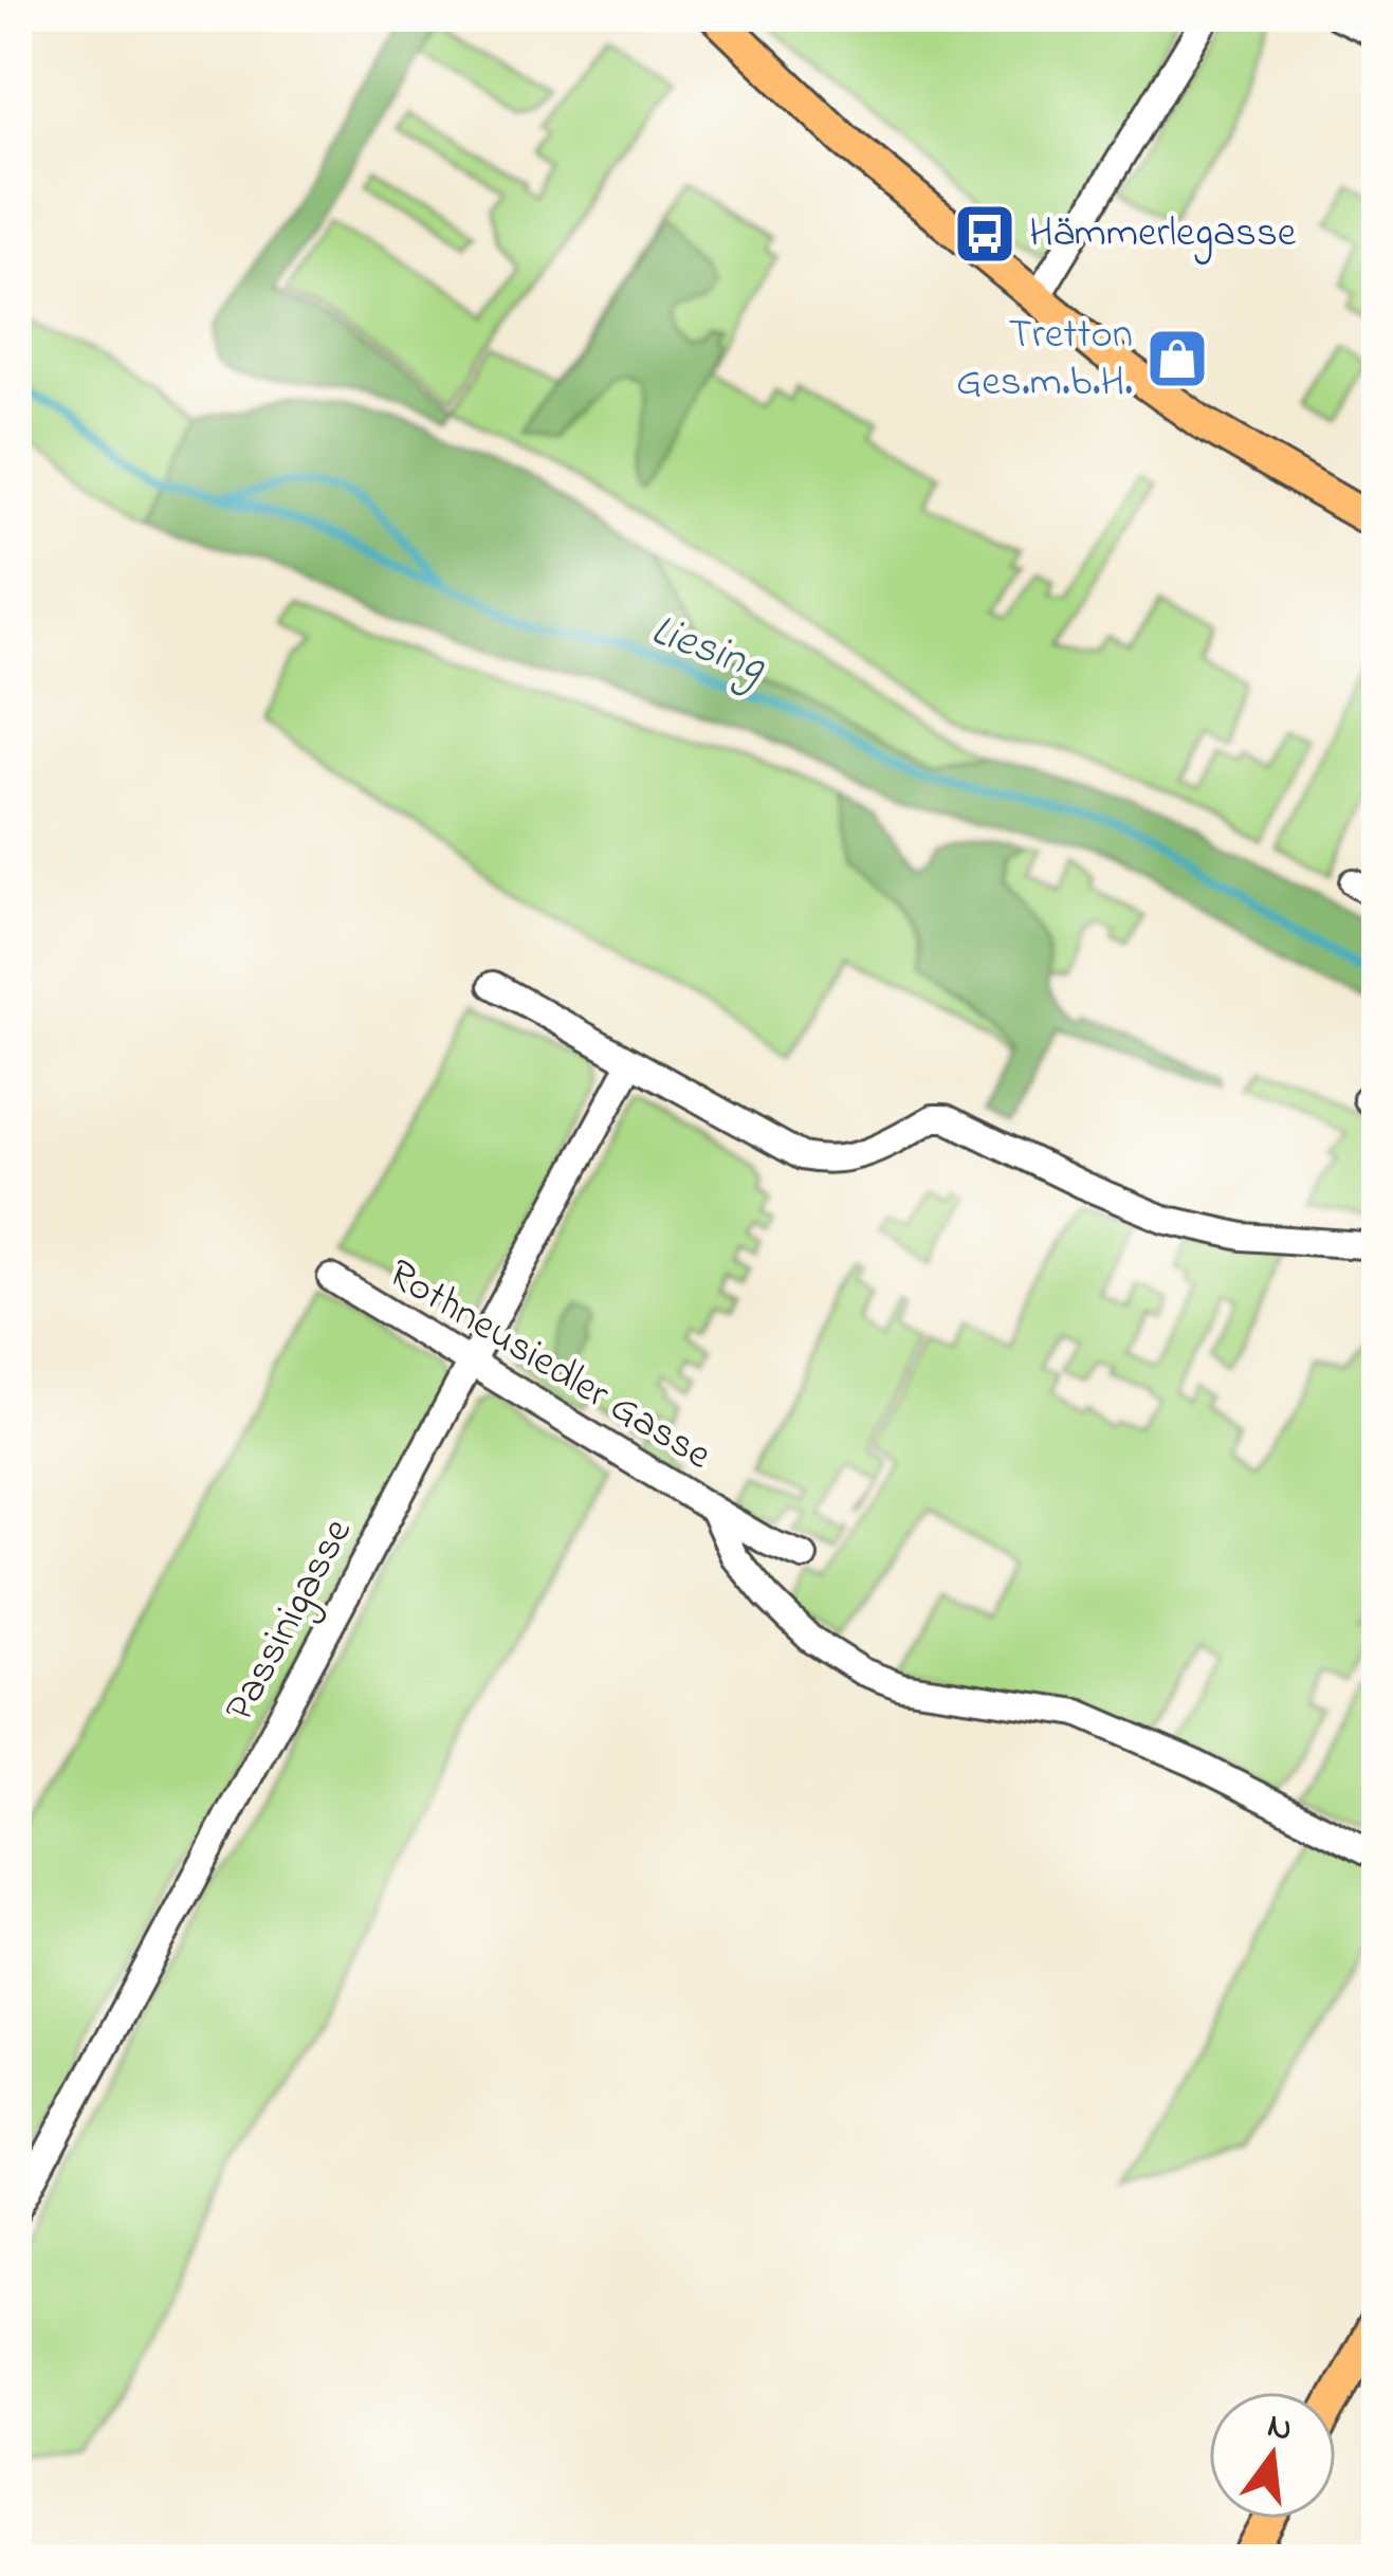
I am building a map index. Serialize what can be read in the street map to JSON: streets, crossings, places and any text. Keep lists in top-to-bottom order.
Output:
{
  "streets": {
    "street": ["Rothneusiedler Gasse", "Passinigasse"]
  },
  "crossings": [
    ["Rothneusiedler Gasse", "Passinigasse"]
  ],
  "water": ["Liesing"],
  "places": {
    "bus stop": ["Hämmerlegasse"],
    "shop": ["Tretton Ges.m.b.H."]
  },
  "north": "top"
}
